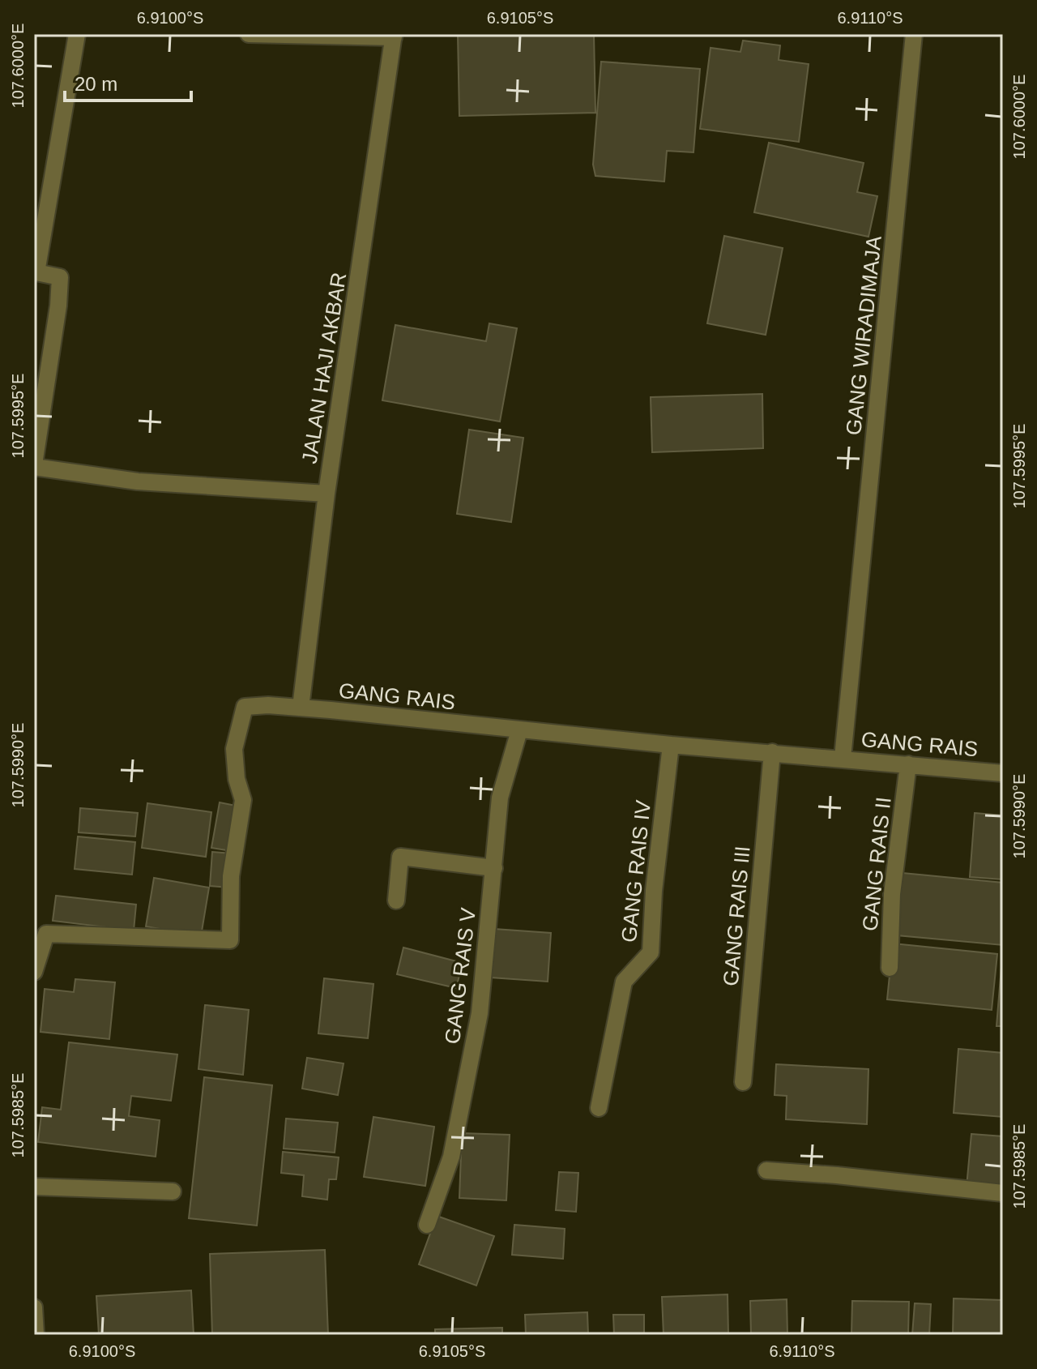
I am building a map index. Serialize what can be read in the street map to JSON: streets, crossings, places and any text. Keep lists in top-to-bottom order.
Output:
{
  "streets": {
    "street": [
      "GANG WIRADIMAJA",
      "JALAN HAJI AKBAR",
      "GANG RAIS",
      "GANG RAIS II",
      "GANG RAIS IV",
      "GANG RAIS III",
      "GANG RAIS V"
    ]
  },
  "crossings": [
    ["GANG WIRADIMAJA", "GANG RAIS"],
    ["JALAN HAJI AKBAR", "GANG RAIS"],
    ["GANG RAIS", "GANG RAIS II"],
    ["GANG RAIS", "GANG RAIS IV"],
    ["GANG RAIS", "GANG RAIS III"],
    ["GANG RAIS", "GANG RAIS V"]
  ],
  "scale_bar": "20 m",
  "coordinates": [
    "6.9100°S",
    "6.9105°S",
    "6.9110°S",
    "107.6000°E",
    "107.5995°E",
    "107.5990°E",
    "107.5985°E"
  ]
}
